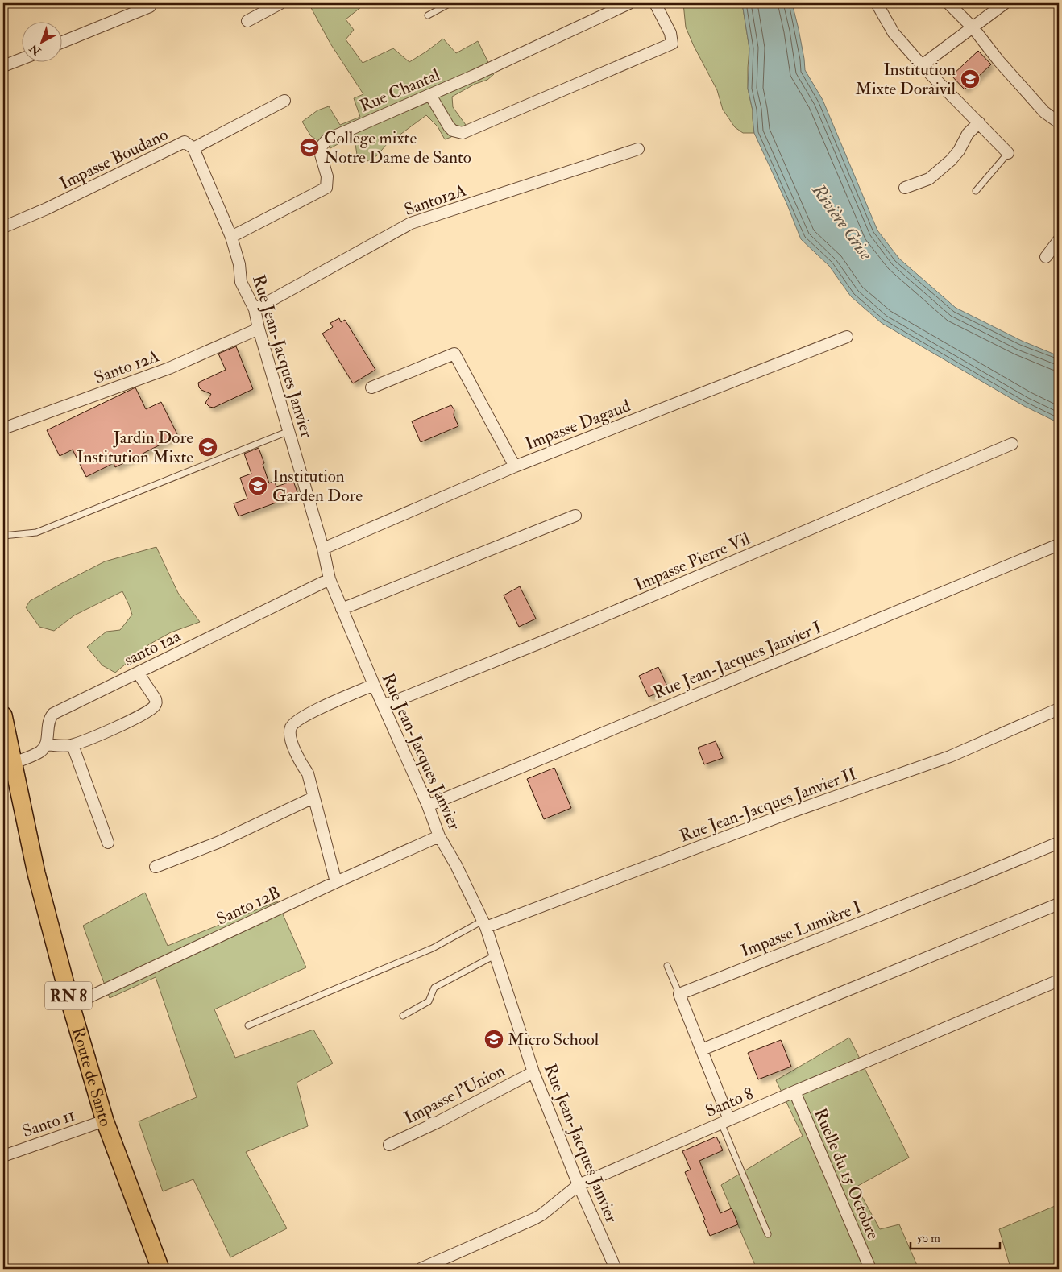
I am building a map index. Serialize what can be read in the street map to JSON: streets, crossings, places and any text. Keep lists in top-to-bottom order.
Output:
{
  "streets": {
    "main road": ["RN 8", "Route de Santo"],
    "street": [
      "Rue Chantal",
      "Impasse Boudano",
      "Santo12A",
      "Rue Jean-Jacques Janvier",
      "Santo 12A",
      "Impasse Dagaud",
      "Impasse Pierre Vil",
      "santo 12a",
      "Rue Jean-Jacques Janvier I",
      "Rue Jean-Jacques Janvier II",
      "Santo 12B",
      "Impasse Lumière I",
      "Impasse l'Union",
      "Santo 8",
      "Santo 11",
      "Ruelle du 15 Octobre"
    ]
  },
  "crossings": [
    ["Rue Chantal", "Impasse Boudano"],
    ["Rue Chantal", "Rue Jean-Jacques Janvier"],
    ["Impasse Boudano", "Rue Jean-Jacques Janvier"],
    ["Santo12A", "Rue Jean-Jacques Janvier"],
    ["Rue Jean-Jacques Janvier", "Santo 12A"],
    ["Rue Jean-Jacques Janvier", "Impasse Dagaud"],
    ["Rue Jean-Jacques Janvier", "Impasse Pierre Vil"],
    ["Rue Jean-Jacques Janvier", "santo 12a"],
    ["Rue Jean-Jacques Janvier", "Rue Jean-Jacques Janvier I"],
    ["Rue Jean-Jacques Janvier", "Rue Jean-Jacques Janvier II"],
    ["Rue Jean-Jacques Janvier", "Santo 12B"],
    ["Rue Jean-Jacques Janvier", "Impasse l'Union"],
    ["Rue Jean-Jacques Janvier", "Santo 8"],
    ["Santo 12B", "Route de Santo"],
    ["Route de Santo", "Santo 11"],
    ["Santo 8", "Ruelle du 15 Octobre"]
  ],
  "water": ["Rivière Grise"],
  "places": {
    "school or university": [
      "Institution Mixte Doraivil",
      "College mixte Notre Dame de Santo",
      "Jardin Dore Institution Mixte",
      "Institution Garden Dore",
      "Micro School"
    ]
  },
  "scale_bar": "50 m",
  "north": "bottom left"
}
